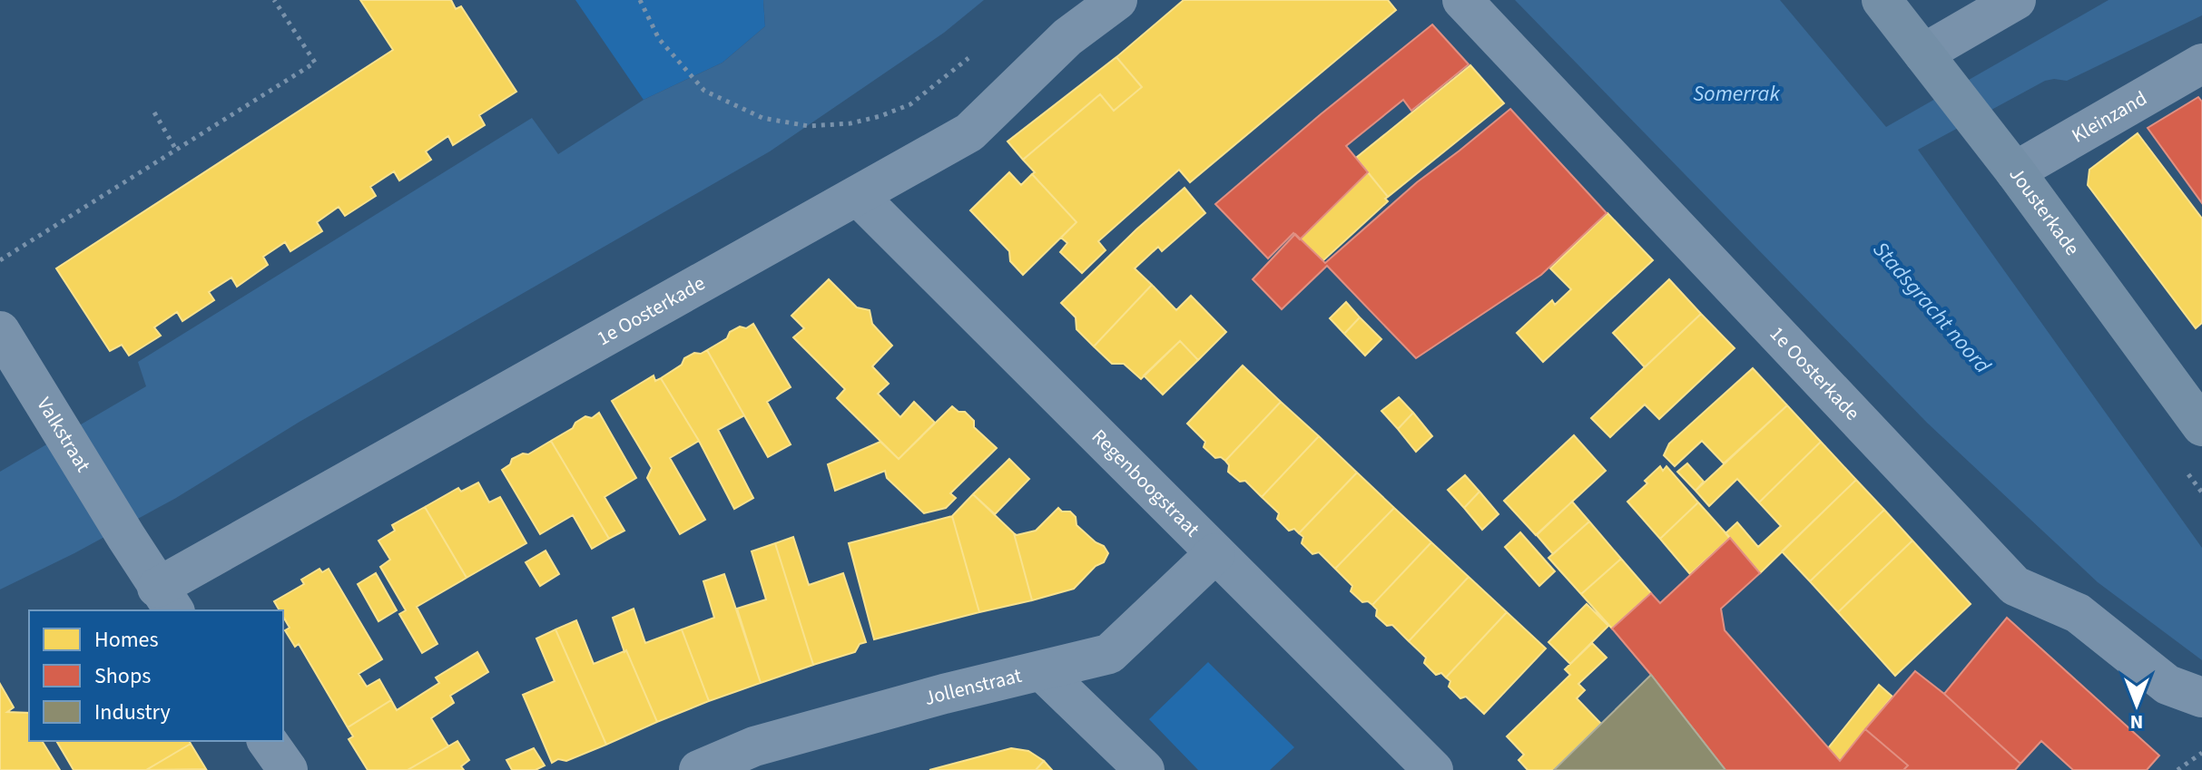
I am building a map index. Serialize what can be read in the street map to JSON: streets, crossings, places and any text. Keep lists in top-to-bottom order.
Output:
{
  "streets": {
    "main road": ["Jousterkade"],
    "street": [
      "Kleinzand",
      "1e Oosterkade",
      "Valkstraat",
      "Regenboogstraat",
      "Jollenstraat"
    ]
  },
  "crossings": [
    ["Kleinzand", "Jousterkade"],
    ["1e Oosterkade", "Valkstraat"],
    ["1e Oosterkade", "Regenboogstraat"],
    ["Regenboogstraat", "Jollenstraat"]
  ],
  "water": ["Somerrak", "Stadsgracht noord"],
  "legend": ["Homes", "Shops", "Industry"],
  "north": "bottom"
}
